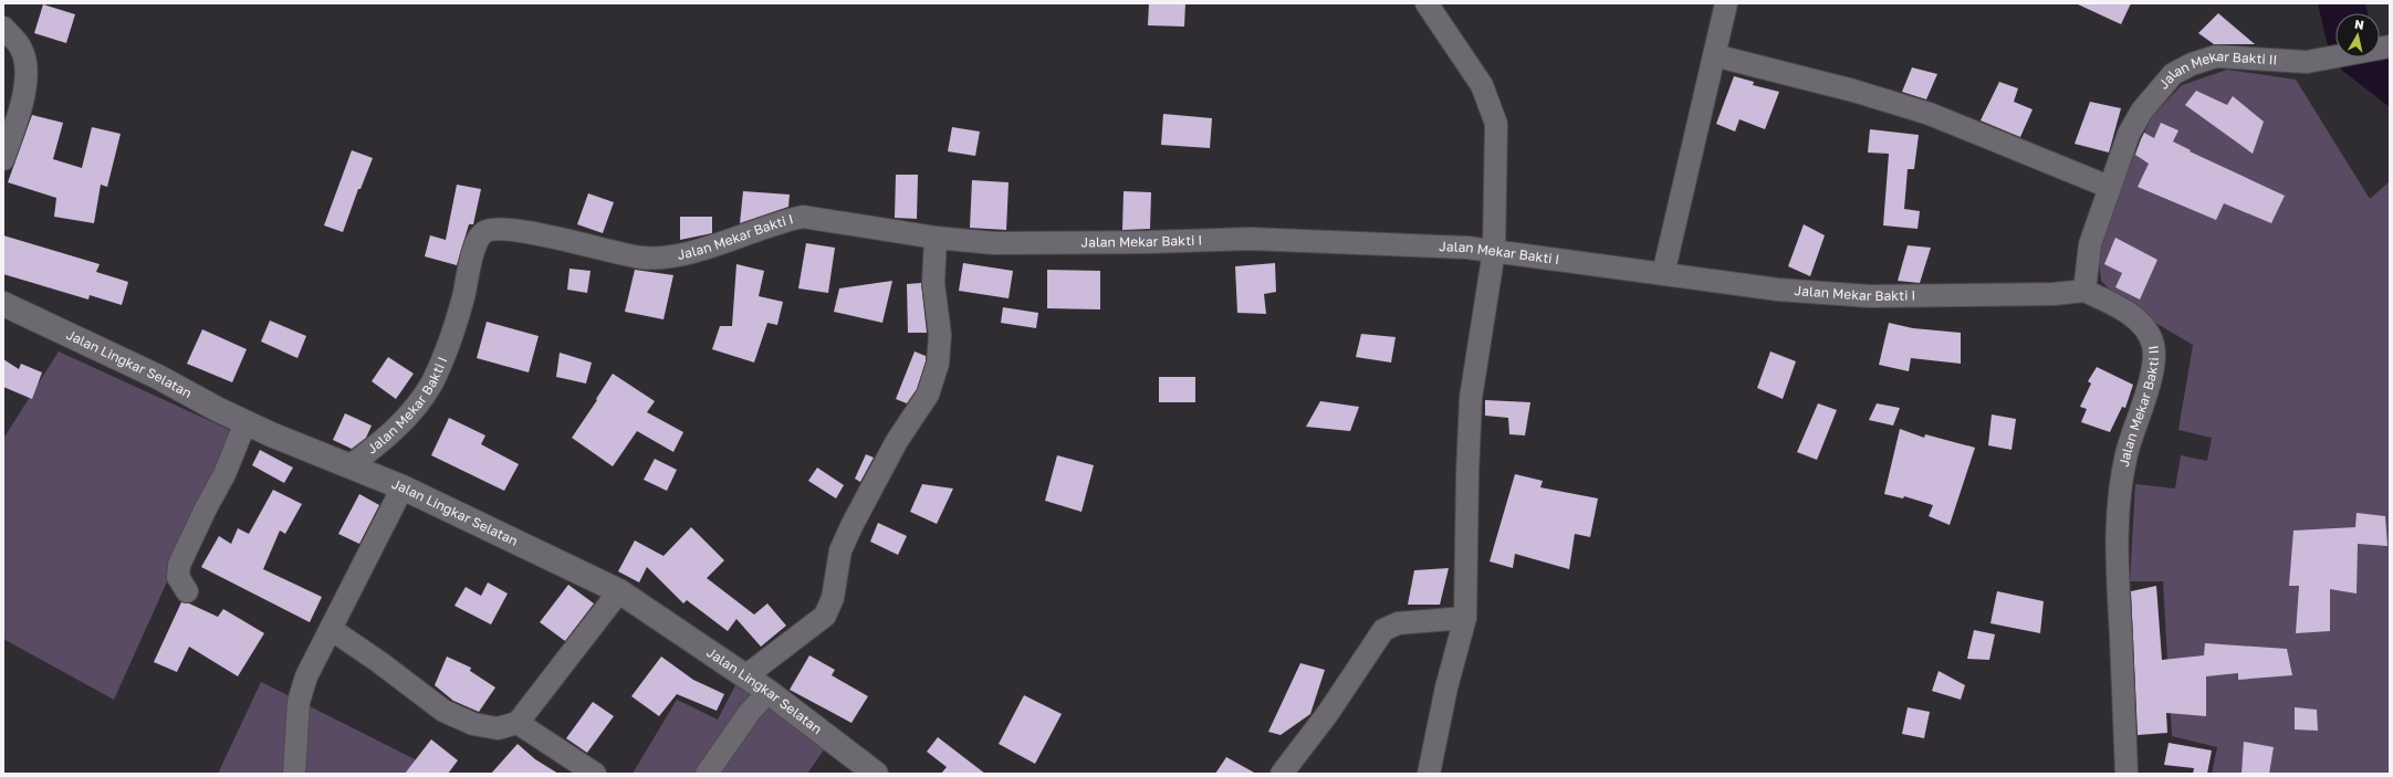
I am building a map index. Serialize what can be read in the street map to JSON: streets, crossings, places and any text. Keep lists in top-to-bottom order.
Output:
{
  "streets": {
    "street": ["Jalan Mekar Bakti II", "Jalan Mekar Bakti I", "Jalan Lingkar Selatan"]
  },
  "crossings": [
    ["Jalan Mekar Bakti II", "Jalan Mekar Bakti I"],
    ["Jalan Mekar Bakti I", "Jalan Lingkar Selatan"]
  ],
  "north": "top"
}
